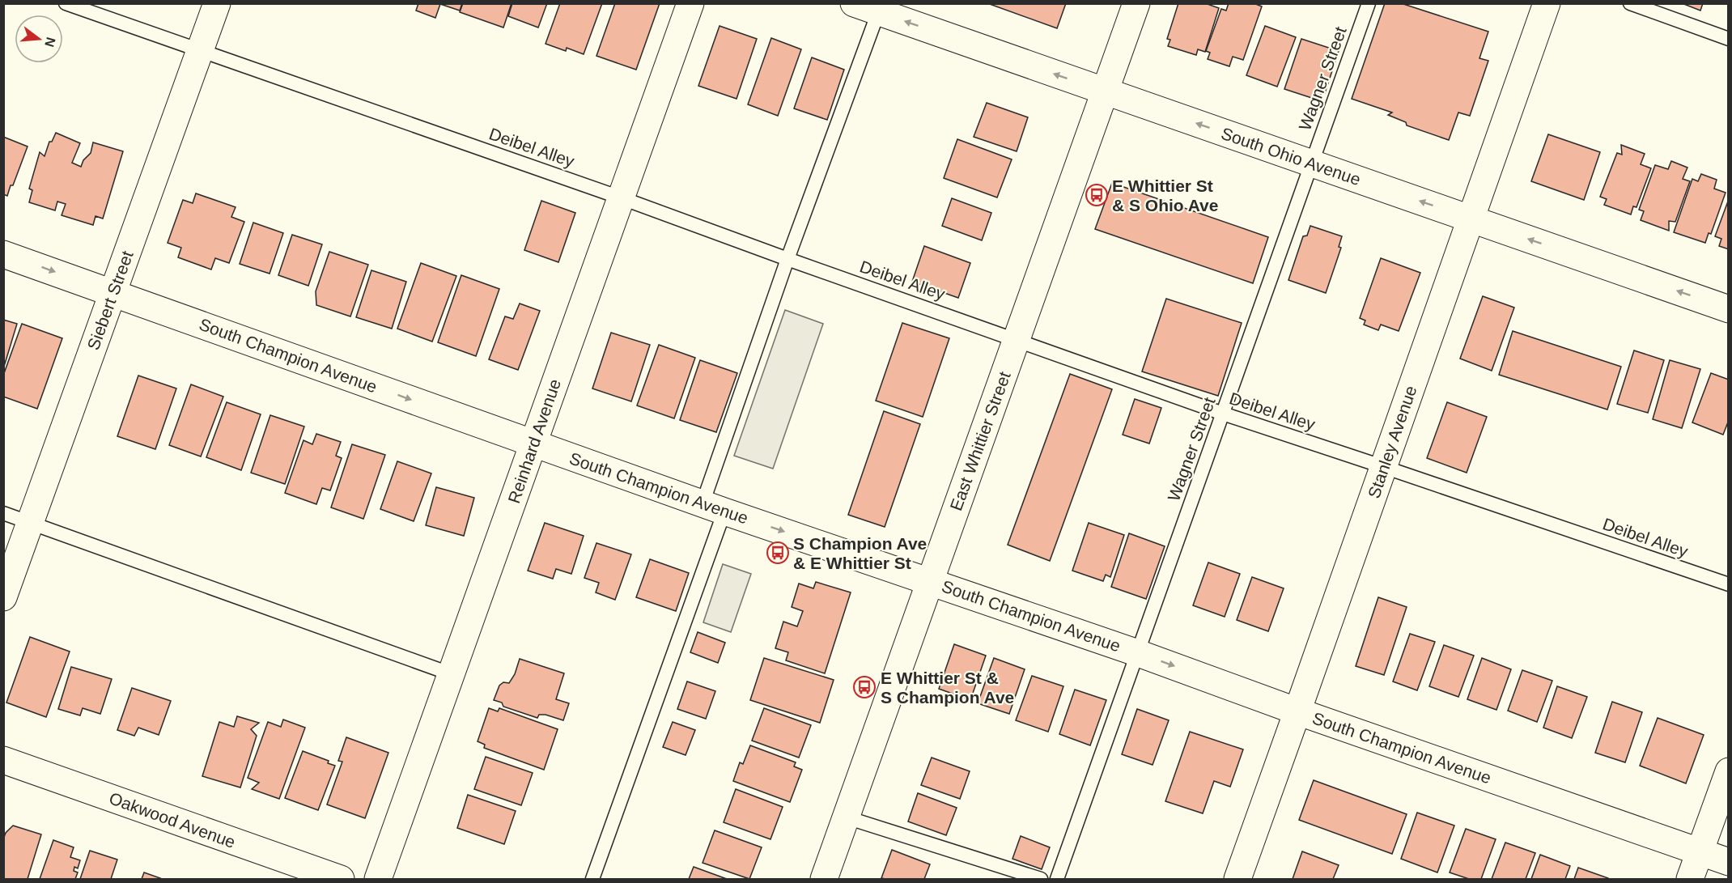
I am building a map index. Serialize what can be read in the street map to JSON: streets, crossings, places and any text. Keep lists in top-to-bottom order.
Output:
{
  "streets": {
    "street": [
      "South Ohio Avenue",
      "Siebert Street",
      "South Champion Avenue",
      "Reinhard Avenue",
      "East Whittier Street",
      "Stanley Avenue",
      "Oakwood Avenue"
    ],
    "lane": ["Wagner Street", "Deibel Alley"]
  },
  "crossings": [
    ["Wagner Street", "Deibel Alley"],
    ["Wagner Street", "South Ohio Avenue"],
    ["Wagner Street", "South Champion Avenue"],
    ["Deibel Alley", "Siebert Street"],
    ["Deibel Alley", "Reinhard Avenue"],
    ["Deibel Alley", "East Whittier Street"],
    ["Deibel Alley", "Stanley Avenue"],
    ["South Ohio Avenue", "East Whittier Street"],
    ["South Ohio Avenue", "Stanley Avenue"],
    ["Siebert Street", "South Champion Avenue"],
    ["South Champion Avenue", "Reinhard Avenue"],
    ["South Champion Avenue", "East Whittier Street"],
    ["South Champion Avenue", "Stanley Avenue"]
  ],
  "one_way": ["South Ohio Avenue", "South Champion Avenue"],
  "places": {
    "bus stop": ["E Whittier St & S Ohio Ave", "S Champion Ave & E Whittier St", "E Whittier St & S Champion Ave"]
  },
  "north": "right"
}
